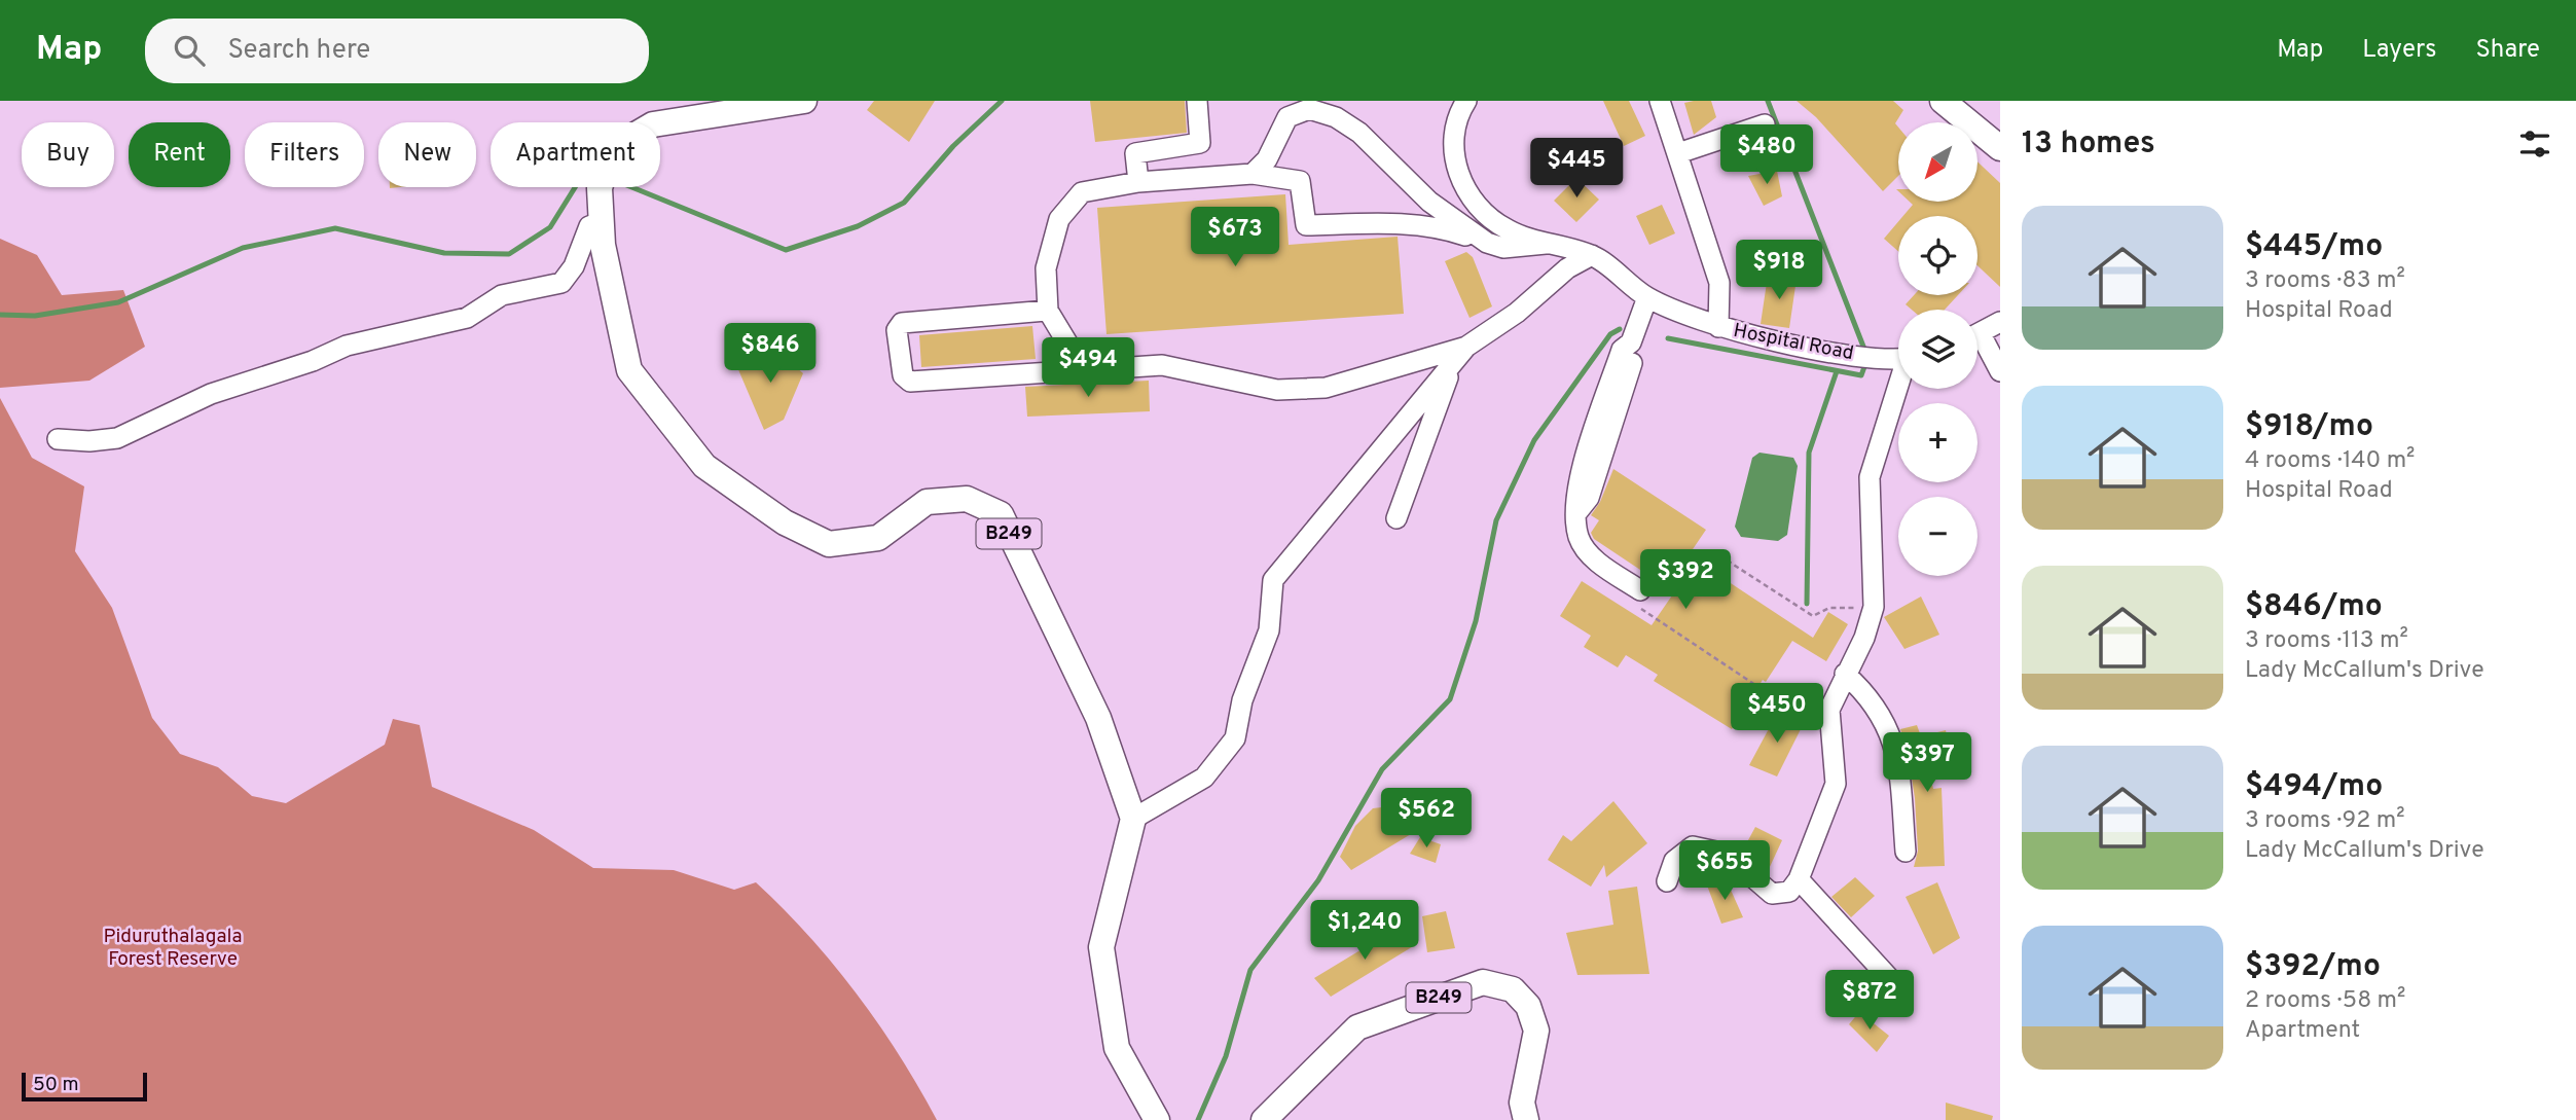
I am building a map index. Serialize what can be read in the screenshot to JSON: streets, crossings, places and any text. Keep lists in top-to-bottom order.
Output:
{
  "streets": {
    "main road": ["B249"],
    "street": ["Hospital Road"]
  },
  "parks": ["Piduruthalagala Forest Reserve"],
  "scale_bar": "50 m",
  "north": "bottom left",
  "page": {
    "header": "Map",
    "search": "Search here",
    "nav": ["Map", "Layers", "Share"],
    "heading": "13 homes",
    "map_buttons": ["+", "−"],
    "chip": [
      "Buy",
      "Rent",
      "Filters",
      "New",
      "Apartment"
    ],
    "price": [
      "$480",
      "$445",
      "$673",
      "$918",
      "$846",
      "$494",
      "$392",
      "$450",
      "$397",
      "$562",
      "$655",
      "$1,240",
      "$872"
    ],
    "list": [
      {
        "name": "$445/mo",
        "note": "3 rooms · 83 m² · Hospital Road"
      },
      {
        "name": "$918/mo",
        "note": "4 rooms · 140 m² · Hospital Road"
      },
      {
        "name": "$846/mo",
        "note": "3 rooms · 113 m² · Lady McCallum's Drive"
      },
      {
        "name": "$494/mo",
        "note": "3 rooms · 92 m² · Lady McCallum's Drive"
      },
      {
        "name": "$392/mo",
        "note": "2 rooms · 58 m² · Apartment"
      }
    ],
    "scale": "50 m"
  }
}
